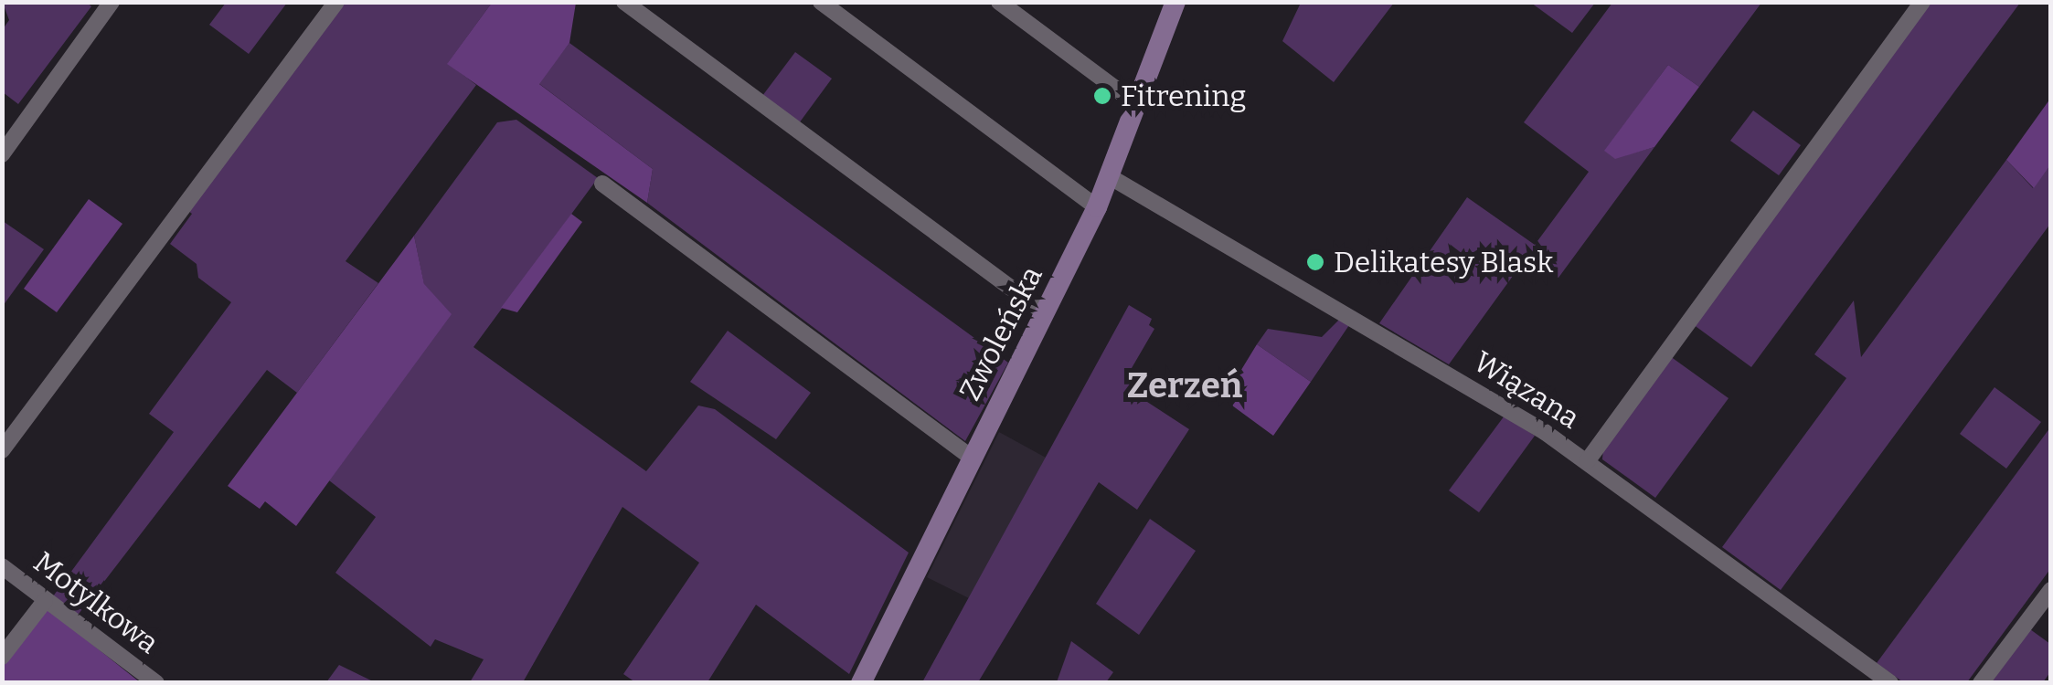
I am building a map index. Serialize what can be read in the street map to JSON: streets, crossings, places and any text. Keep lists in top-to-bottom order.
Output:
{
  "streets": {
    "street": ["Zwoleńska", "Wiązana", "Motylkowa"]
  },
  "crossings": [
    ["Zwoleńska", "Wiązana"]
  ],
  "districts": ["Zerzeń"],
  "places": ["Fitrening", "Delikatesy Blask"]
}
